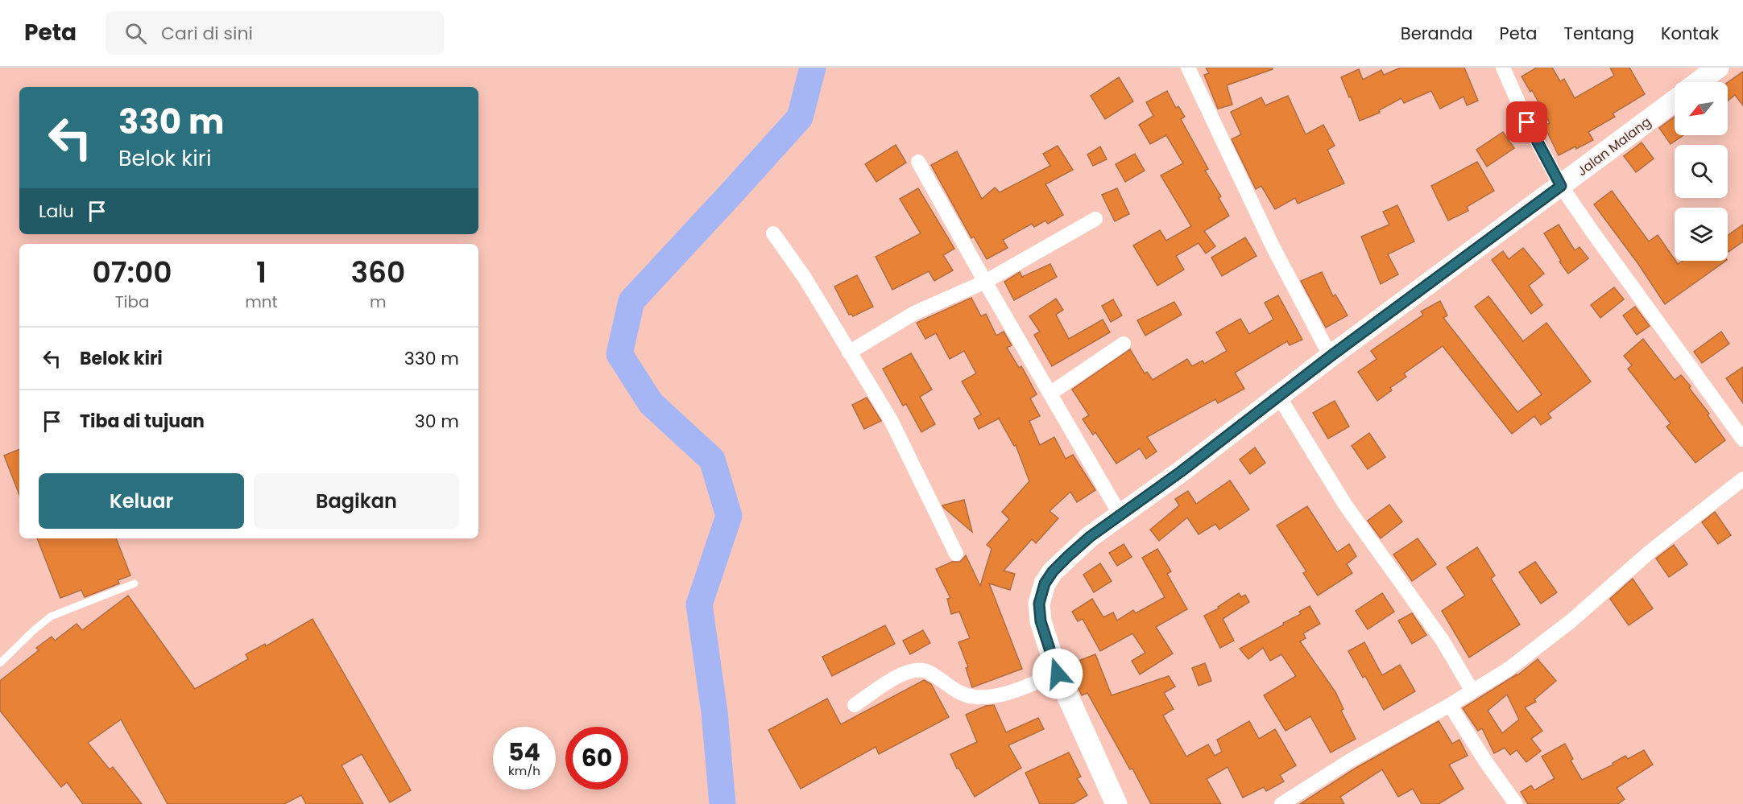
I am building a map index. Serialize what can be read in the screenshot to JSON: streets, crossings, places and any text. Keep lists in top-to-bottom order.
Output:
{
  "streets": {
    "main road": ["Jalan Malang"]
  },
  "north": "bottom left",
  "page": {
    "header": "Peta",
    "search": "Cari di sini",
    "nav": [
      "Beranda",
      "Peta",
      "Tentang",
      "Kontak"
    ],
    "turn": ["330 m", "Belok kiri"],
    "then": "Lalu",
    "eta": [
      "07:00",
      "Tiba",
      "1",
      "mnt",
      "360",
      "m"
    ],
    "list": [
      {
        "name": "Belok kiri",
        "value": "330 m"
      },
      {
        "name": "Tiba di tujuan",
        "value": "30 m"
      }
    ],
    "buttons": ["Keluar", "Bagikan"],
    "speed": "54 km/h",
    "limit": "60"
  }
}
